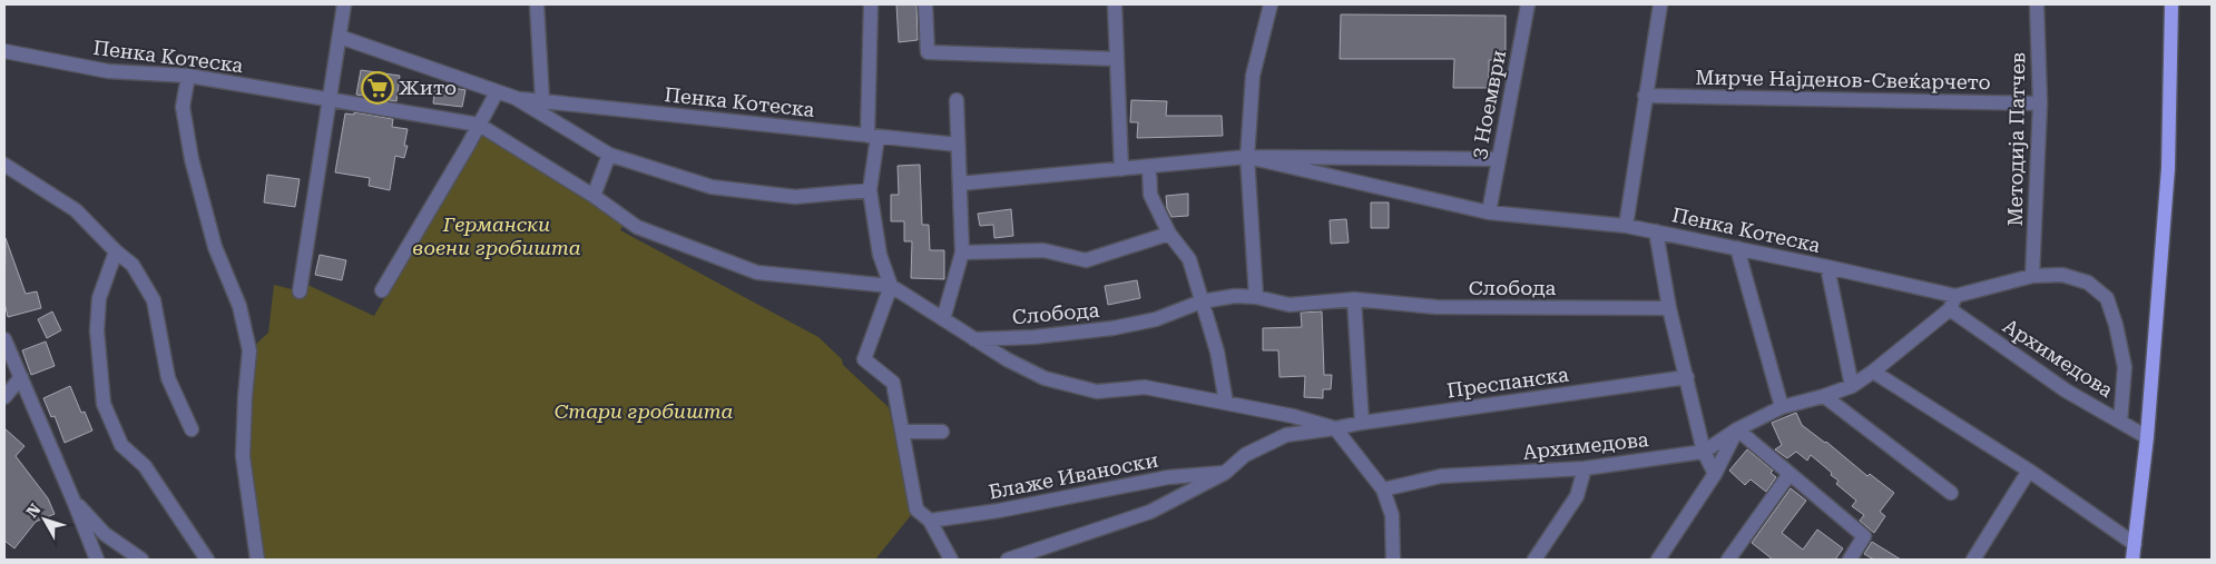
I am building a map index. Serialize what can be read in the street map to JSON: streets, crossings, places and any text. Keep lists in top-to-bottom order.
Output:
{
  "streets": {
    "street": [
      "Пенка Котеска",
      "Мирче Најденов-Свеќарчето",
      "3 Ноември",
      "Методиjа Патчев",
      "Слобода",
      "Архимедова",
      "Преспанска",
      "Блаже Иваноски"
    ]
  },
  "crossings": [
    ["Пенка Котеска", "3 Ноември"],
    ["Пенка Котеска", "Методиjа Патчев"],
    ["Пенка Котеска", "Архимедова"],
    ["Мирче Најденов-Свеќарчето", "Методиjа Патчев"]
  ],
  "parks": ["Германски воени гробишта", "Стари гробишта"],
  "places": {
    "supermarket": ["Жито"]
  },
  "north": "top left"
}
